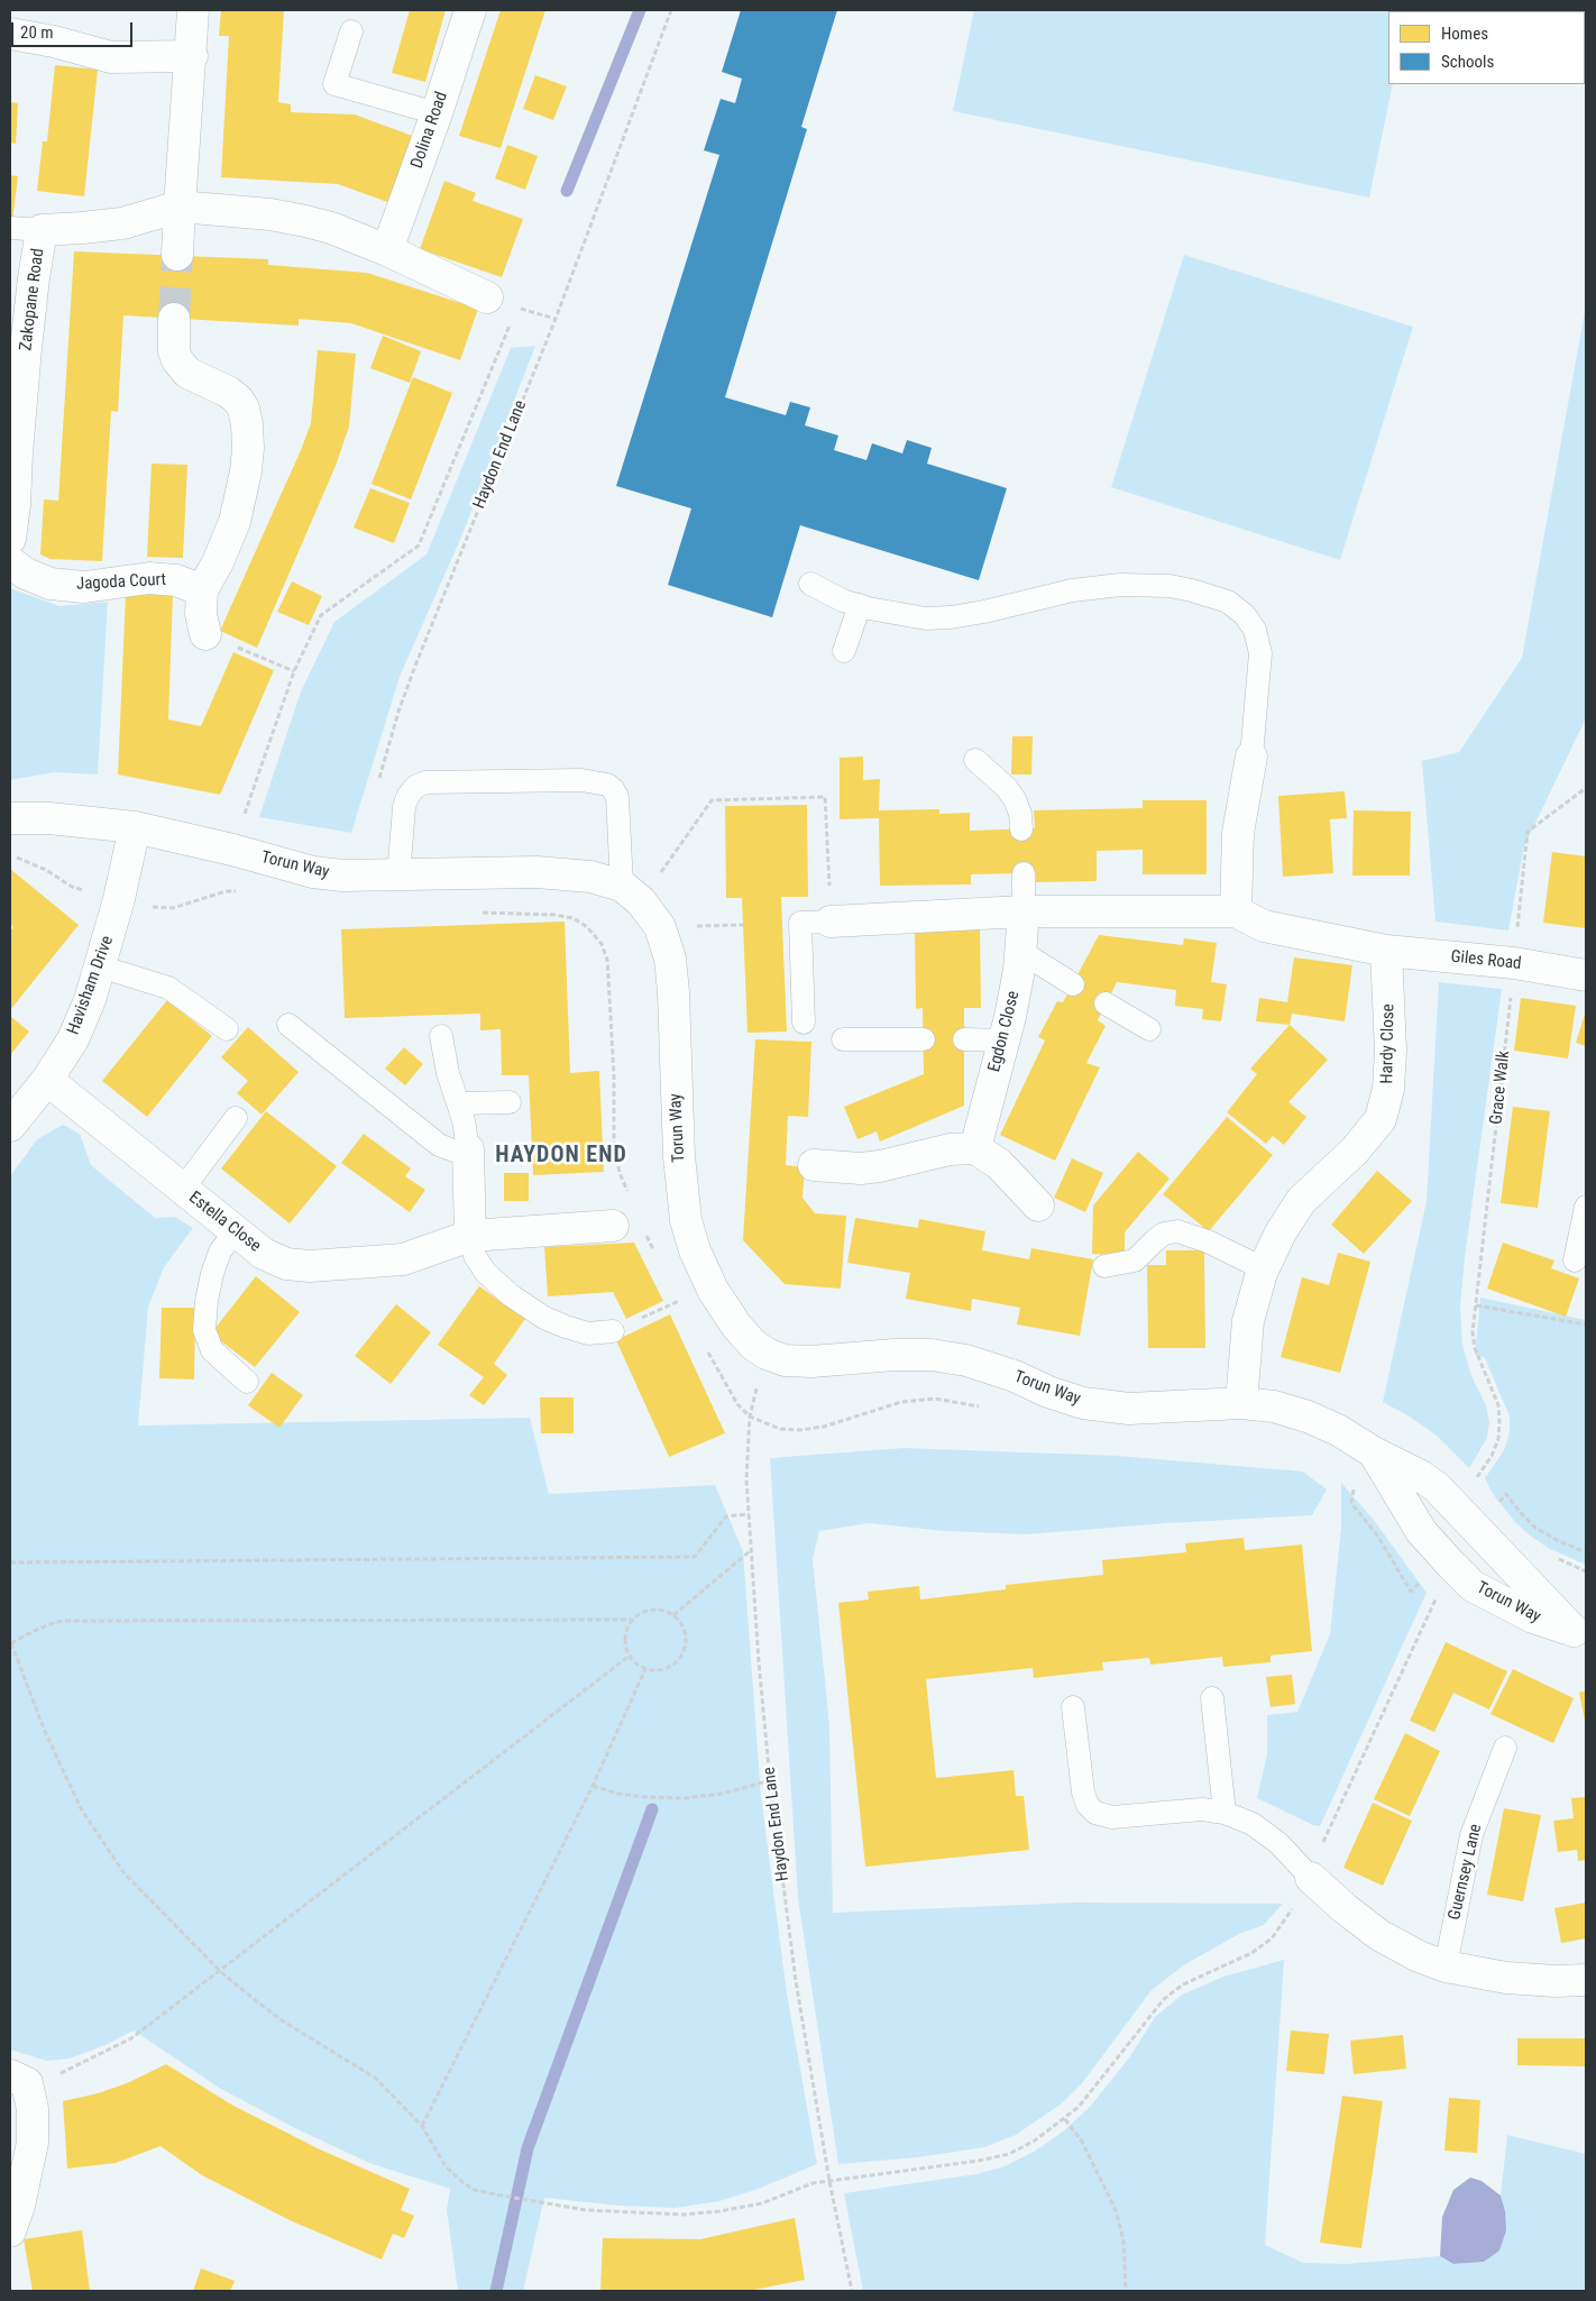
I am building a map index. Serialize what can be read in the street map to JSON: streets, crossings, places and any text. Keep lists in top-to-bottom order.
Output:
{
  "streets": {
    "street": [
      "Dolina Road",
      "Zakopane Road",
      "Jagoda Court",
      "Torun Way",
      "Giles Road",
      "Havisham Drive",
      "Egdon Close",
      "Hardy Close",
      "Estella Close"
    ],
    "lane": ["Guernsey Lane"],
    "path": ["Haydon End Lane", "Grace Walk"]
  },
  "crossings": [
    ["Haydon End Lane", "Torun Way"],
    ["Torun Way", "Havisham Drive"],
    ["Torun Way", "Hardy Close"],
    ["Giles Road", "Hardy Close"],
    ["Giles Road", "Grace Walk"],
    ["Havisham Drive", "Estella Close"]
  ],
  "districts": ["HAYDON END"],
  "legend": ["Homes", "Schools"],
  "scale_bar": "20 m"
}
